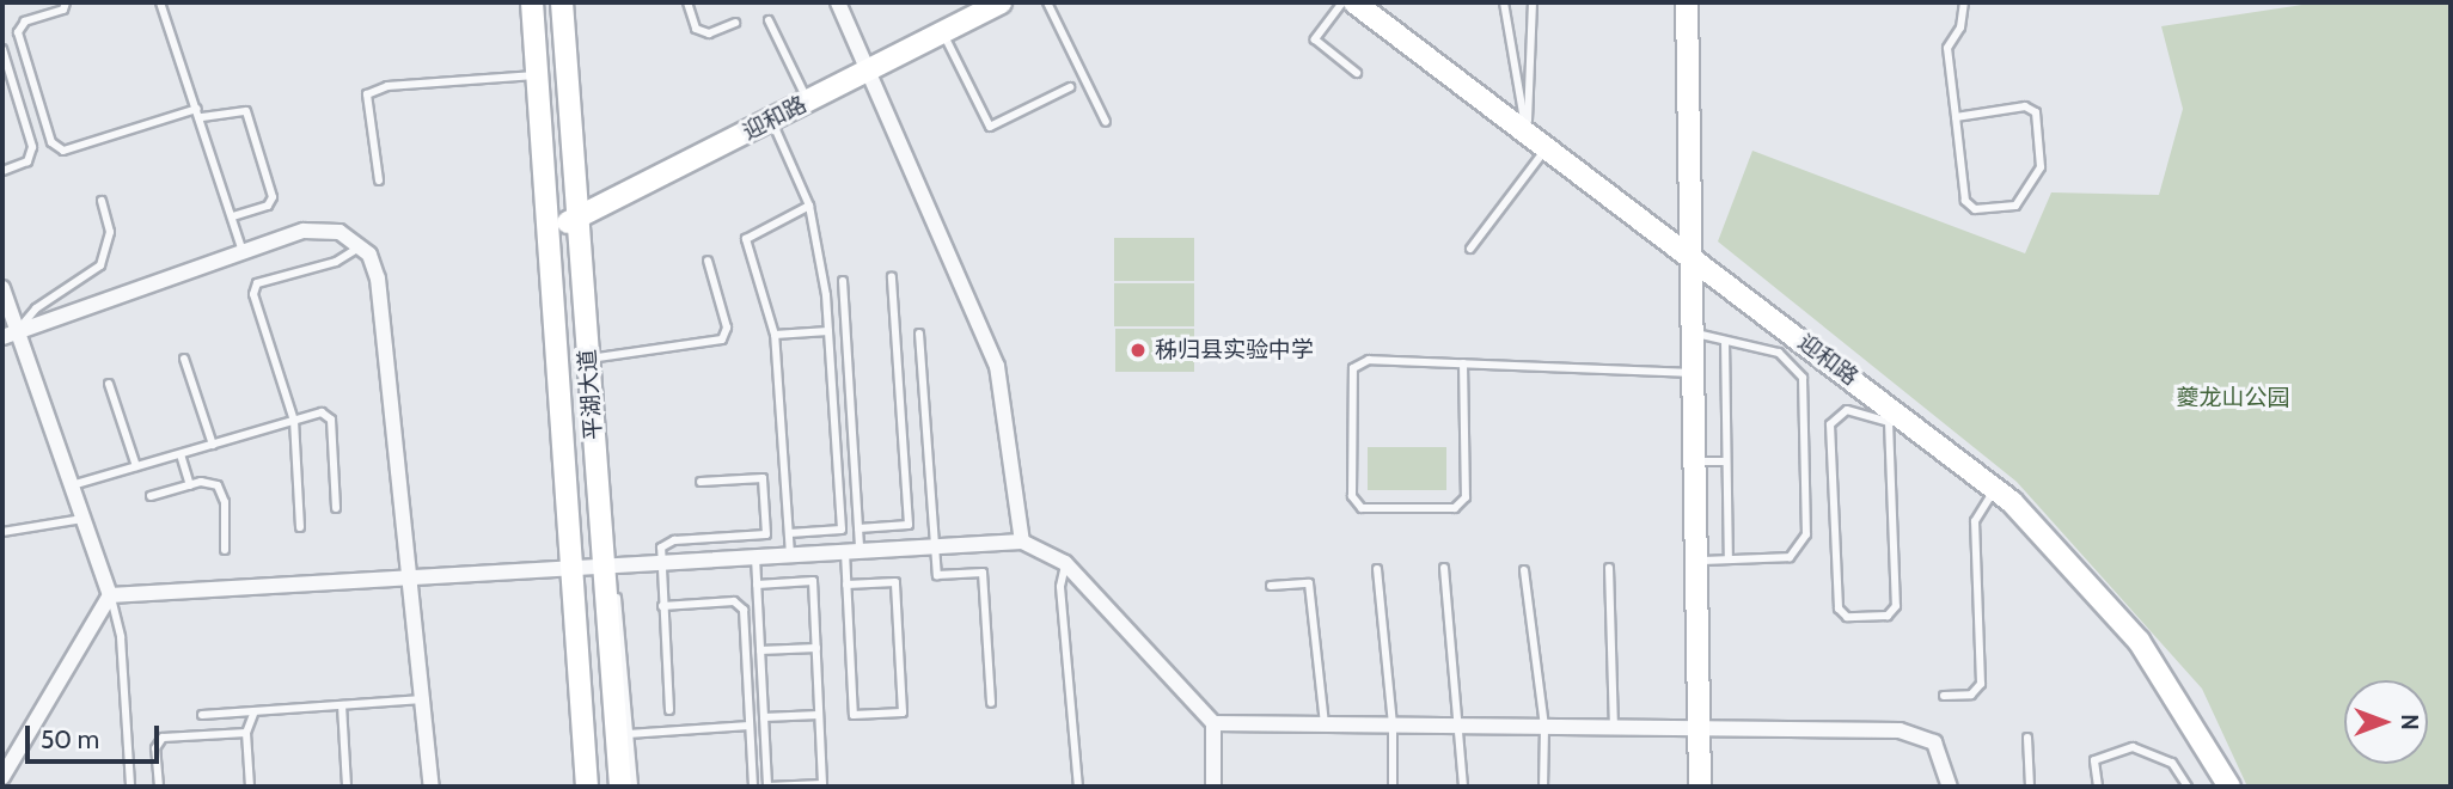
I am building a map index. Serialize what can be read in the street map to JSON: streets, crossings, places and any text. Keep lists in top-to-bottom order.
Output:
{
  "streets": {
    "main road": ["迎和路", "平湖大道"]
  },
  "crossings": [
    ["迎和路", "平湖大道"]
  ],
  "parks": ["夔龙山公园"],
  "places": ["秭归县实验中学"],
  "scale_bar": "50 m",
  "north": "right"
}
